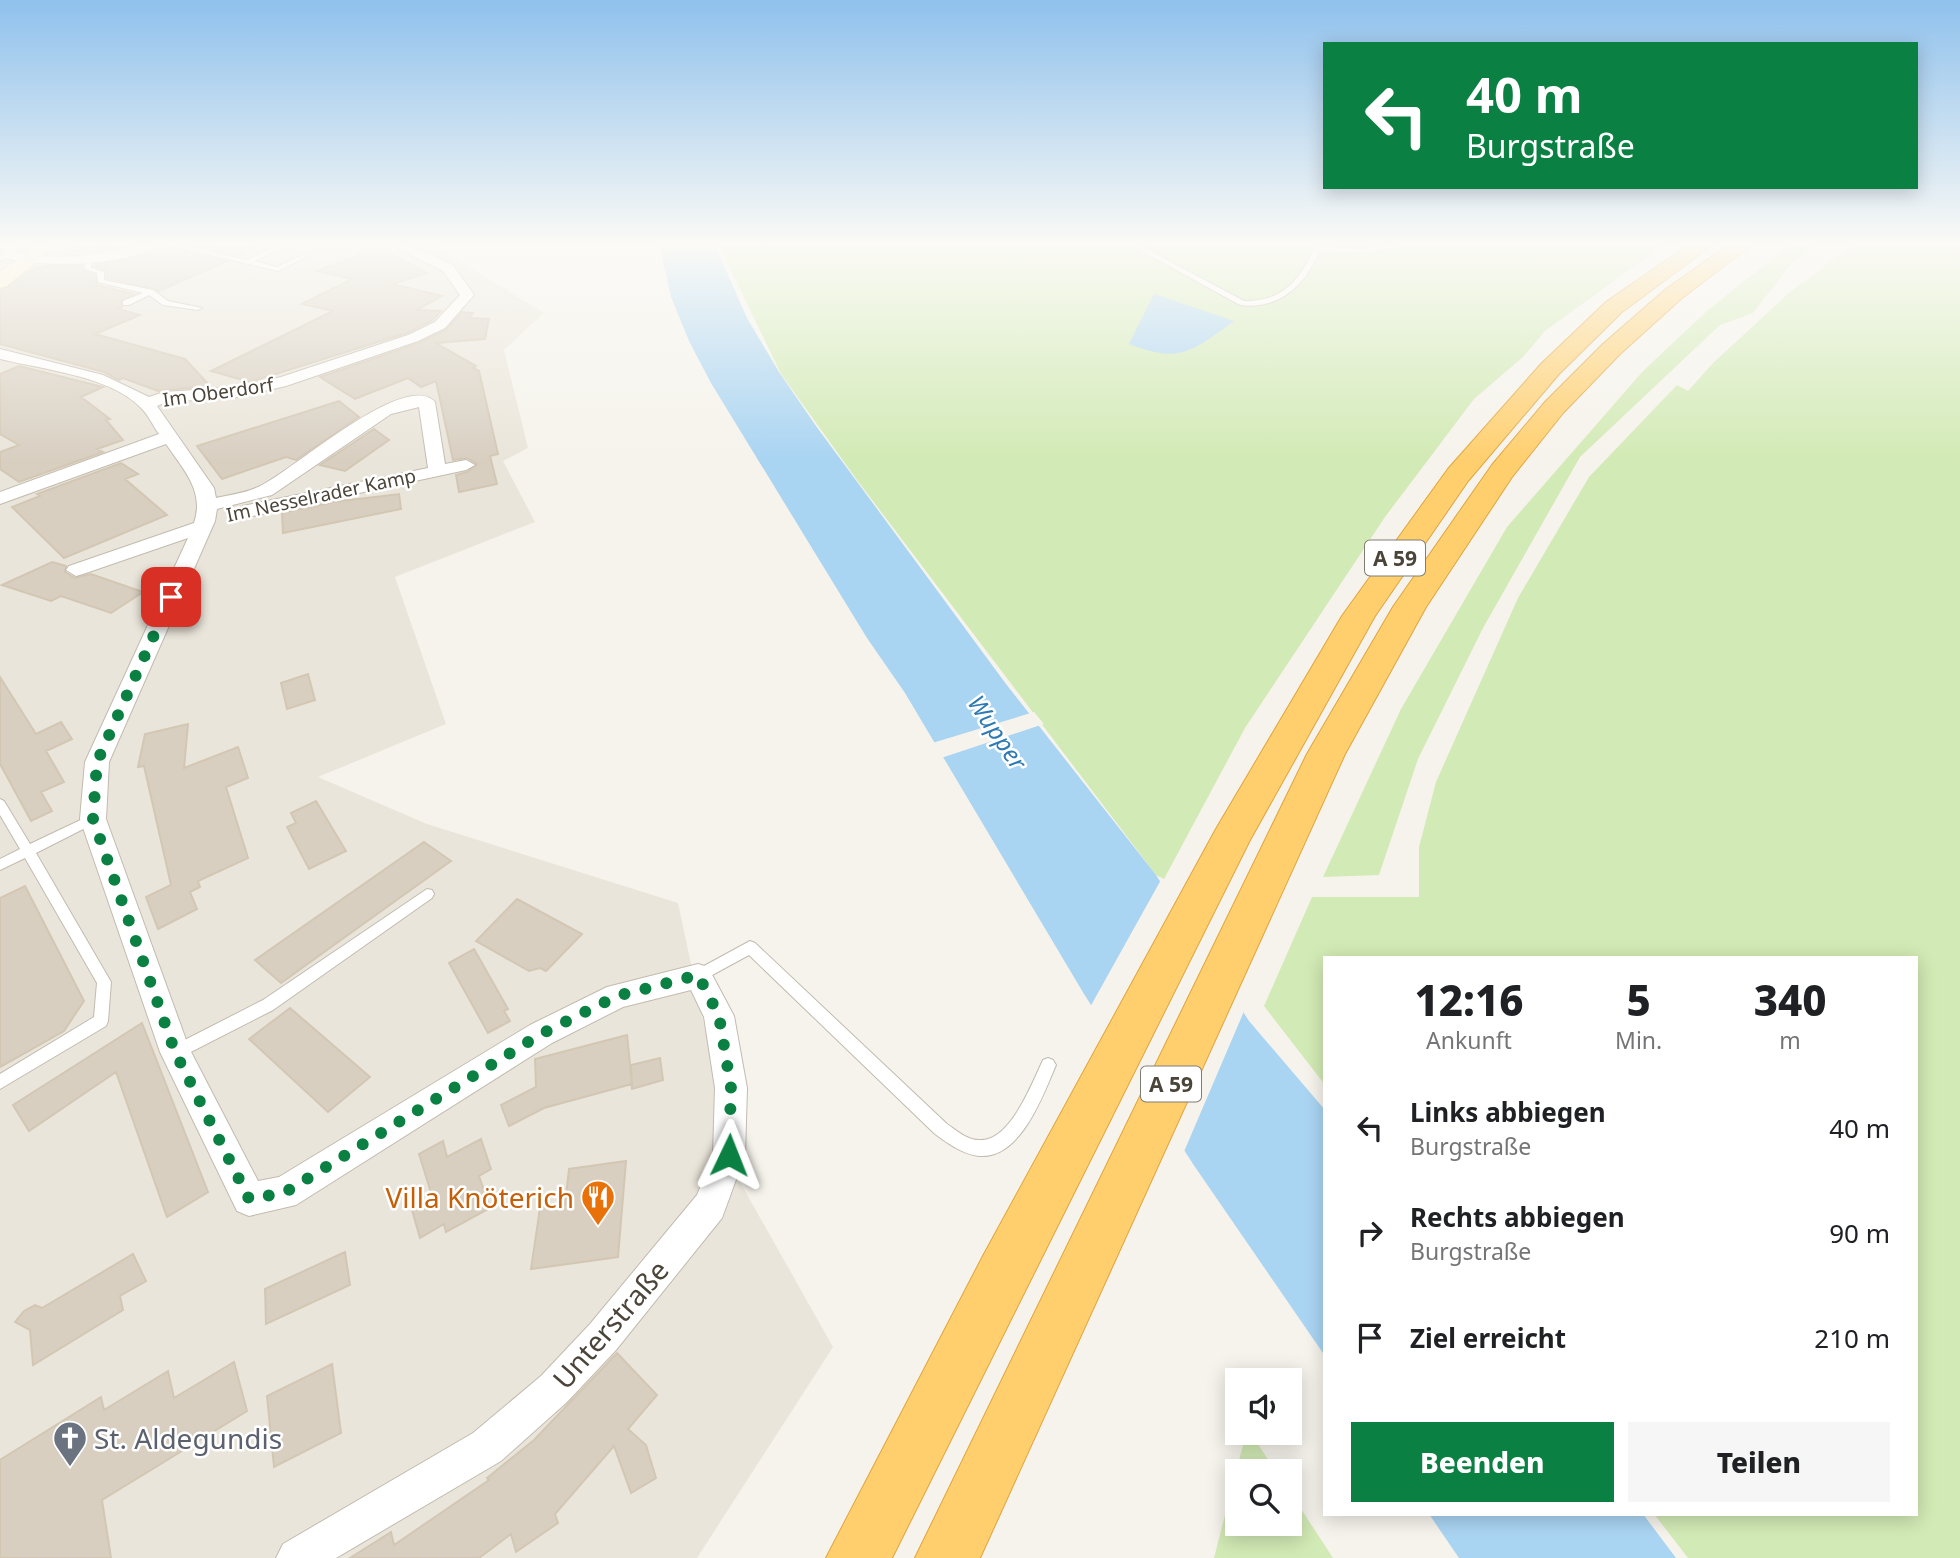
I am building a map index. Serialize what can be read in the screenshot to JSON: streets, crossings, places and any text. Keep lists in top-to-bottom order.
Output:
{
  "streets": {
    "highway": ["A 59"],
    "street": ["Im Oberdorf", "Im Nesselrader Kamp", "Unterstraße"]
  },
  "water": ["Wupper"],
  "places": {
    "restaurant": ["Villa Knöterich"],
    "church": ["St. Aldegundis"]
  },
  "page": {
    "turn": ["40 m", "Burgstraße"],
    "eta": [
      "12:16",
      "Ankunft",
      "5",
      "Min.",
      "340",
      "m"
    ],
    "list": [
      {
        "name": "Links abbiegen",
        "note": "Burgstraße",
        "value": "40 m"
      },
      {
        "name": "Rechts abbiegen",
        "note": "Burgstraße",
        "value": "90 m"
      },
      {
        "name": "Ziel erreicht",
        "value": "210 m"
      }
    ],
    "buttons": ["Beenden", "Teilen"]
  }
}
